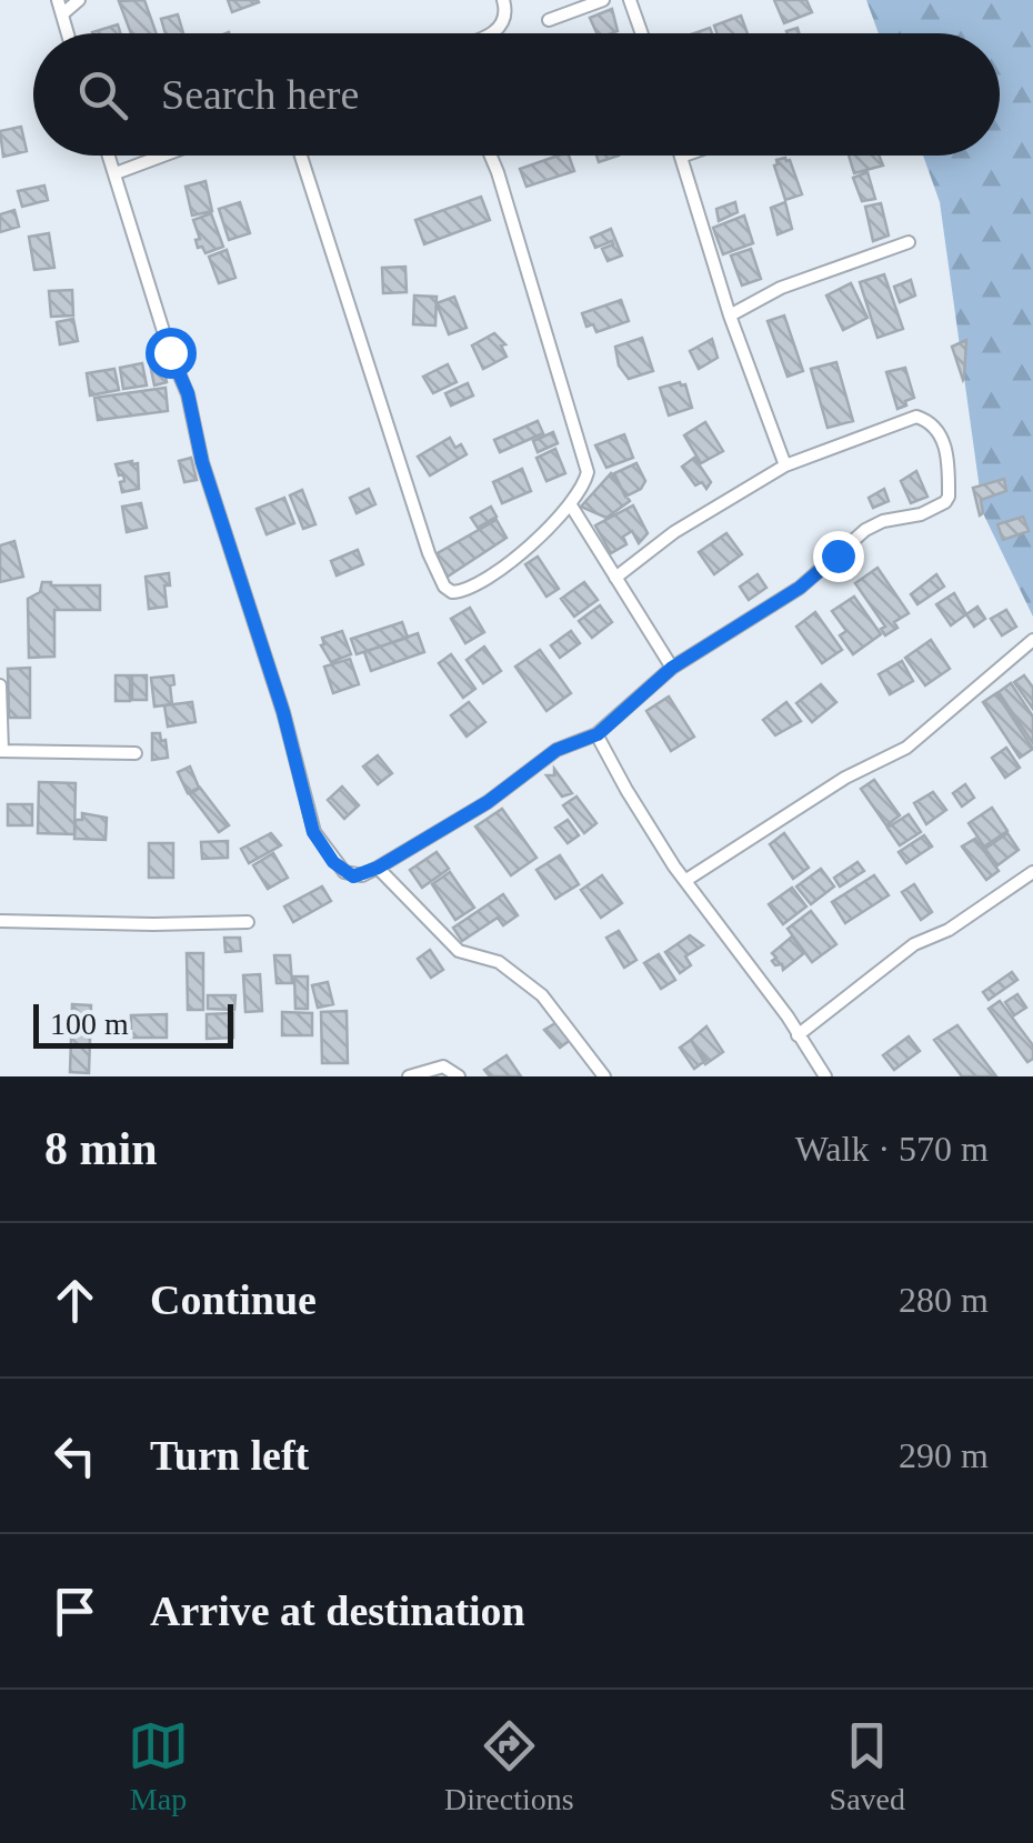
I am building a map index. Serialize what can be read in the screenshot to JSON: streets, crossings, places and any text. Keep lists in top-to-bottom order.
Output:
{
  "scale_bar": "100 m",
  "page": {
    "search": "Search here",
    "scale": "100 m",
    "heading": ["8 min", "Walk · 570 m"],
    "list": [
      ["Continue", "280 m"],
      ["Turn left", "290 m"],
      "Arrive at destination"
    ],
    "nav": ["Map", "Directions", "Saved"]
  }
}
